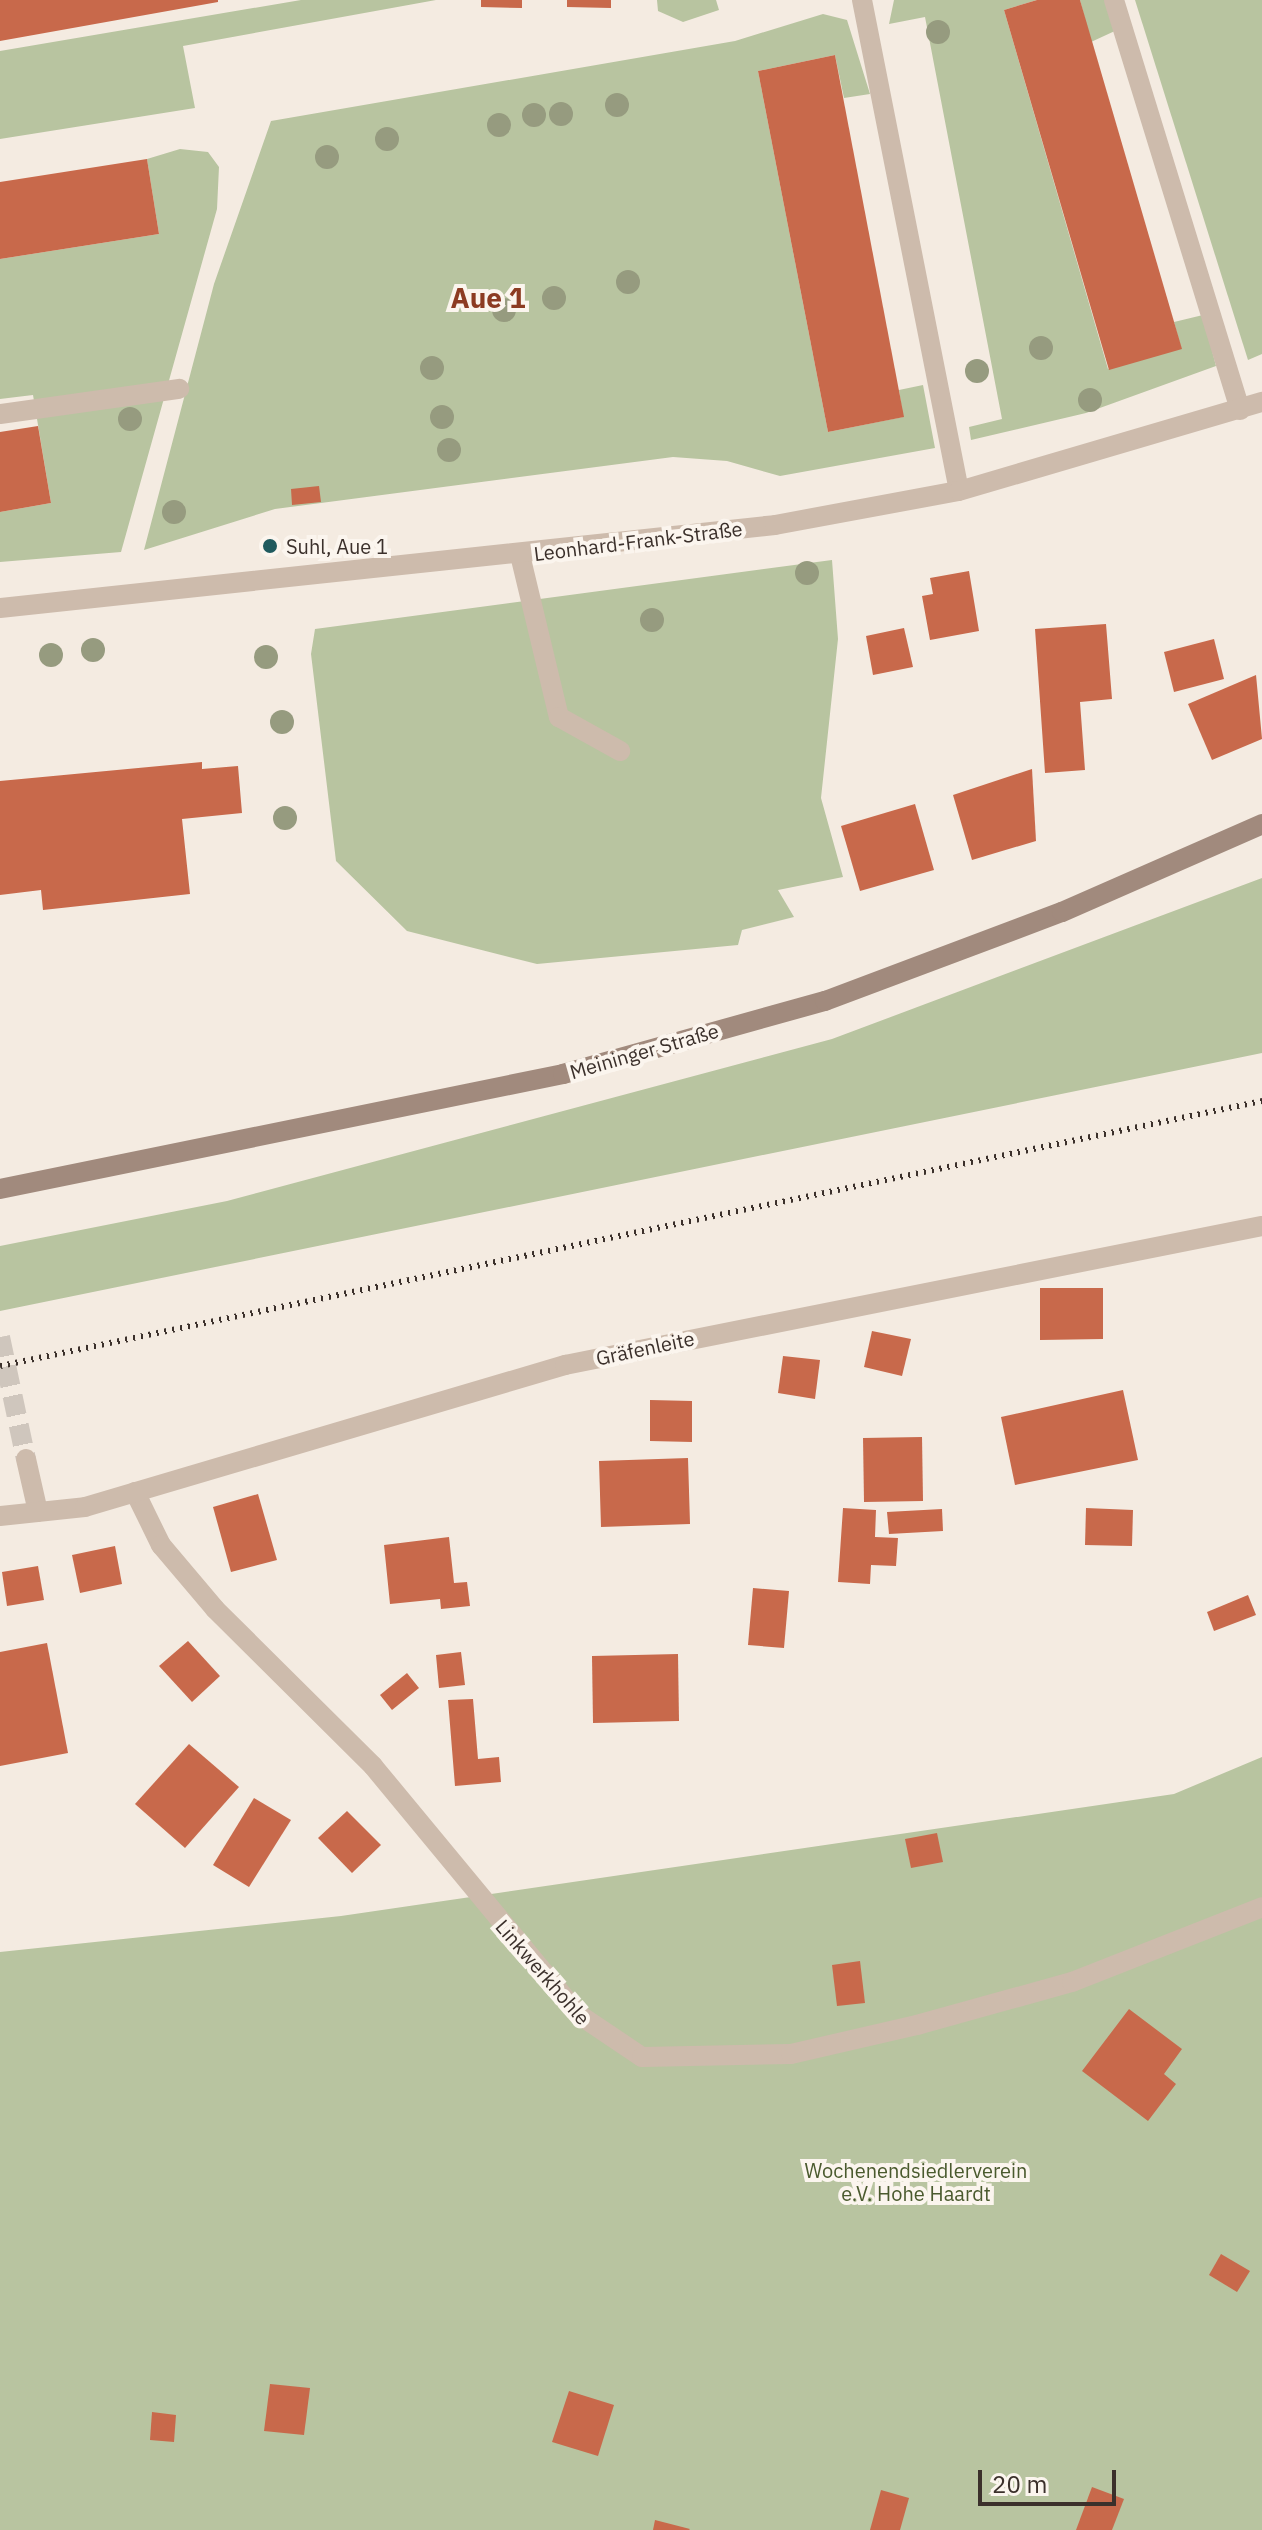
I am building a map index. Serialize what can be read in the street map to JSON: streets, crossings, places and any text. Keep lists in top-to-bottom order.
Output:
{
  "streets": {
    "main road": ["Meininger Straße"],
    "street": ["Leonhard-Frank-Straße", "Gräfenleite", "Linkwerkhohle"]
  },
  "crossings": [
    ["Gräfenleite", "Linkwerkhohle"]
  ],
  "districts": ["Aue 1"],
  "parks": ["Wochenendsiedlerverein e.V. Hohe Haardt"],
  "places": ["Suhl, Aue 1"],
  "scale_bar": "20 m"
}
